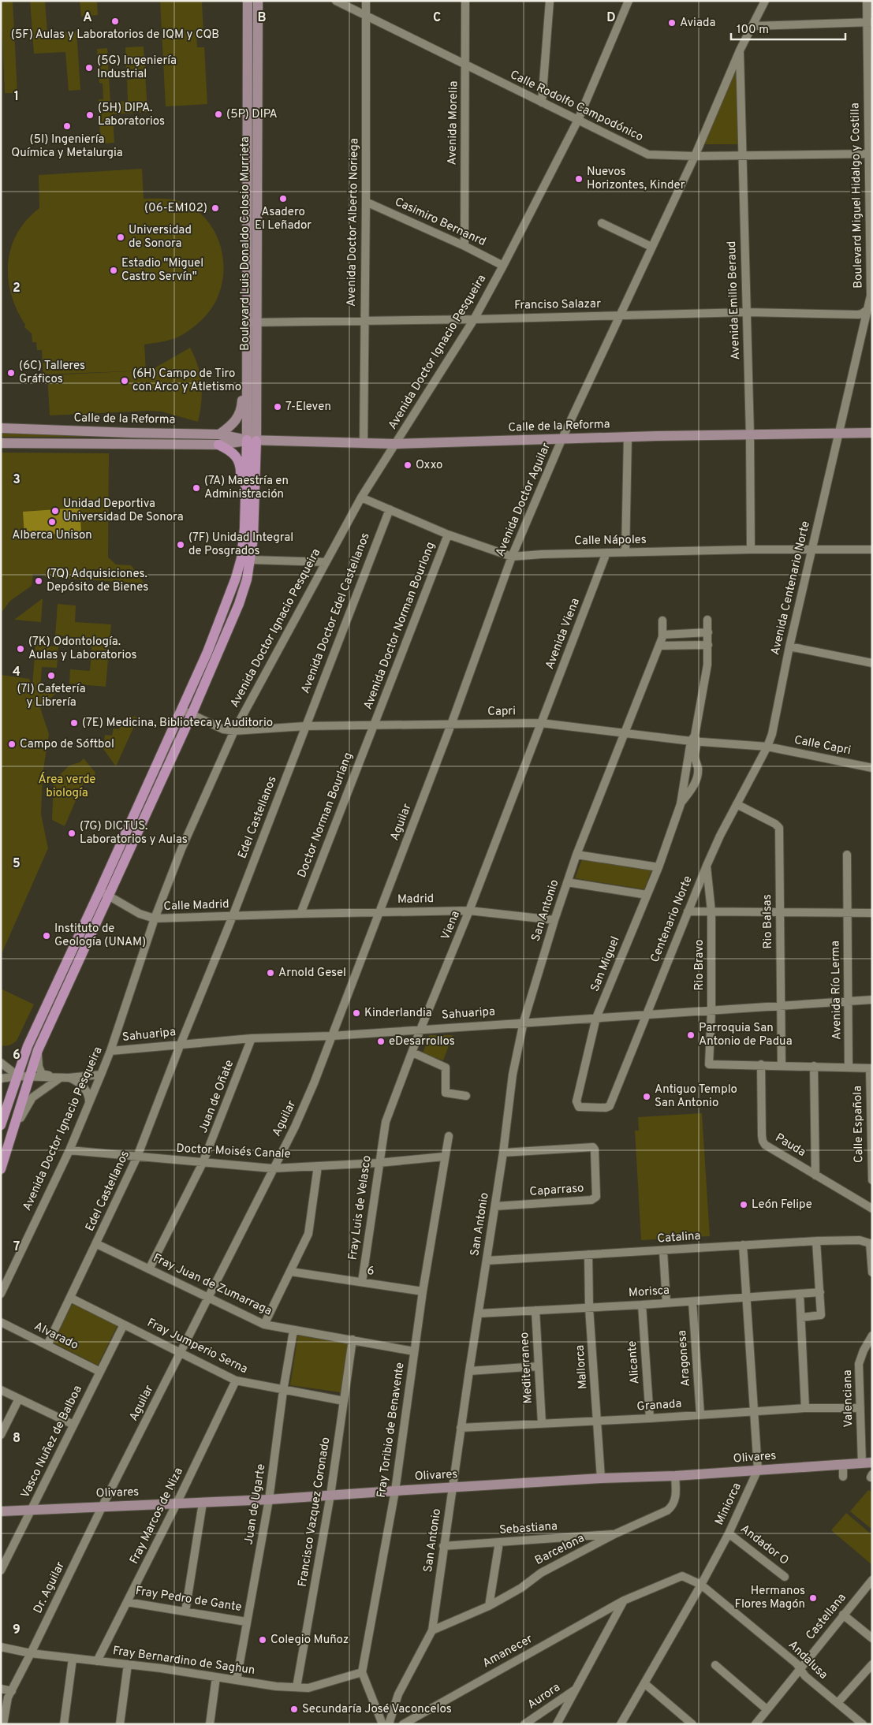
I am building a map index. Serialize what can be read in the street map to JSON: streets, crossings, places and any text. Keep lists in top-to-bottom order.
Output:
{
  "streets": {
    "main road": ["Boulevard Luis Donaldo Colosio Murrieta", "Calle de la Reforma", "Olivares"],
    "street": [
      "Calle Rodolfo Campodónico",
      "Avenida Morelia",
      "Boulevard Miguel Hidalgo y Costilla",
      "Avenida Doctor Alberto Noriega",
      "Casimiro Bernanrd",
      "Avenida Emilio Beraud",
      "Franciso Salazar",
      "Avenida Doctor Ignacio Pesqueira",
      "Avenida Doctor Aguilar",
      "Calle Nápoles",
      "Avenida Centenario Norte",
      "Avenida Doctor Edel Castellanos",
      "Avenida Doctor Norman Bourlong",
      "Avenida Viena",
      "Capri",
      "Calle Capri",
      "Doctor Norman Bourlang",
      "Edel Castellanos",
      "Aguilar",
      "Madrid",
      "Calle Madrid",
      "San Antonio",
      "Centenario Norte",
      "Rio Balsas",
      "Viena",
      "San Miguel",
      "Rio Bravo",
      "Avenida Río Lerma",
      "Sahuaripa",
      "Juan de Oñate",
      "Calle Española",
      "Pauda",
      "Doctor Moisés Canale",
      "Caparraso",
      "Fray Luis de Velasco",
      "Catalina",
      "6",
      "Fray Juan de Zumarraga",
      "Morisca",
      "Alvarado",
      "Fray Jumperio Serna",
      "Aragonesa",
      "Alicante",
      "Mallorca",
      "Mediterraneo",
      "Valenciana",
      "Granada",
      "Fray Toribio de Benavente",
      "Vasco Nuñez de Balboa",
      "Juan de Ugarte",
      "Miniorca",
      "Francisco Vazquez Coronado",
      "Fray Marcos de Niza",
      "Sebastiana",
      "Andador O",
      "Barcelona",
      "Dr. Aguilar",
      "Fray Pedro de Gante",
      "Castellana",
      "Amanecer",
      "Andalusa",
      "Fray Bernardino de Saghun",
      "Aurora"
    ]
  },
  "crossings": [
    ["Calle Rodolfo Campodónico", "Avenida Morelia"],
    ["Calle Rodolfo Campodónico", "Boulevard Miguel Hidalgo y Costilla"],
    ["Calle Rodolfo Campodónico", "Avenida Doctor Alberto Noriega"],
    ["Calle Rodolfo Campodónico", "Avenida Emilio Beraud"],
    ["Calle Rodolfo Campodónico", "Avenida Doctor Ignacio Pesqueira"],
    ["Calle Rodolfo Campodónico", "Avenida Doctor Aguilar"],
    ["Avenida Morelia", "Casimiro Bernanrd"],
    ["Boulevard Miguel Hidalgo y Costilla", "Franciso Salazar"],
    ["Boulevard Miguel Hidalgo y Costilla", "Calle de la Reforma"],
    ["Boulevard Miguel Hidalgo y Costilla", "Avenida Centenario Norte"],
    ["Avenida Doctor Alberto Noriega", "Casimiro Bernanrd"],
    ["Avenida Doctor Alberto Noriega", "Franciso Salazar"],
    ["Avenida Doctor Alberto Noriega", "Calle de la Reforma"],
    ["Casimiro Bernanrd", "Avenida Doctor Ignacio Pesqueira"],
    ["Boulevard Luis Donaldo Colosio Murrieta", "Franciso Salazar"],
    ["Boulevard Luis Donaldo Colosio Murrieta", "Calle de la Reforma"],
    ["Boulevard Luis Donaldo Colosio Murrieta", "Calle Madrid"],
    ["Avenida Emilio Beraud", "Franciso Salazar"],
    ["Avenida Emilio Beraud", "Calle de la Reforma"],
    ["Avenida Emilio Beraud", "Avenida Doctor Aguilar"],
    ["Avenida Emilio Beraud", "Calle Nápoles"],
    ["Franciso Salazar", "Avenida Doctor Ignacio Pesqueira"],
    ["Franciso Salazar", "Avenida Doctor Aguilar"],
    ["Avenida Doctor Ignacio Pesqueira", "Calle de la Reforma"],
    ["Avenida Doctor Ignacio Pesqueira", "Calle Nápoles"],
    ["Avenida Doctor Ignacio Pesqueira", "Capri"],
    ["Avenida Doctor Ignacio Pesqueira", "Calle Madrid"],
    ["Avenida Doctor Ignacio Pesqueira", "Sahuaripa"],
    ["Avenida Doctor Ignacio Pesqueira", "Doctor Moisés Canale"],
    ["Calle de la Reforma", "Avenida Doctor Aguilar"],
    ["Calle de la Reforma", "Avenida Centenario Norte"],
    ["Avenida Doctor Aguilar", "Calle Nápoles"],
    ["Avenida Doctor Aguilar", "Capri"],
    ["Avenida Doctor Aguilar", "Aguilar"],
    ["Calle Nápoles", "Avenida Centenario Norte"],
    ["Calle Nápoles", "Avenida Doctor Edel Castellanos"],
    ["Calle Nápoles", "Avenida Doctor Norman Bourlong"],
    ["Calle Nápoles", "Avenida Viena"],
    ["Avenida Centenario Norte", "Capri"],
    ["Avenida Centenario Norte", "Calle Capri"],
    ["Avenida Centenario Norte", "Centenario Norte"],
    ["Avenida Doctor Edel Castellanos", "Capri"],
    ["Avenida Doctor Edel Castellanos", "Edel Castellanos"],
    ["Avenida Doctor Norman Bourlong", "Capri"],
    ["Avenida Doctor Norman Bourlong", "Doctor Norman Bourlang"],
    ["Avenida Viena", "Capri"],
    ["Avenida Viena", "Viena"],
    ["Capri", "Calle Capri"],
    ["Capri", "Doctor Norman Bourlang"],
    ["Capri", "Edel Castellanos"],
    ["Capri", "Aguilar"],
    ["Capri", "San Antonio"],
    ["Capri", "Centenario Norte"],
    ["Capri", "Viena"],
    ["Capri", "San Miguel"],
    ["Calle Capri", "Centenario Norte"],
    ["Doctor Norman Bourlang", "Madrid"],
    ["Doctor Norman Bourlang", "Calle Madrid"],
    ["Edel Castellanos", "Calle Madrid"],
    ["Edel Castellanos", "Sahuaripa"],
    ["Edel Castellanos", "Doctor Moisés Canale"],
    ["Edel Castellanos", "Fray Juan de Zumarraga"],
    ["Edel Castellanos", "Alvarado"],
    ["Edel Castellanos", "Fray Jumperio Serna"],
    ["Aguilar", "Madrid"],
    ["Aguilar", "Sahuaripa"],
    ["Aguilar", "Doctor Moisés Canale"],
    ["Aguilar", "Fray Juan de Zumarraga"],
    ["Aguilar", "Fray Jumperio Serna"],
    ["Aguilar", "Olivares"],
    ["Aguilar", "Dr. Aguilar"],
    ["Madrid", "Calle Madrid"],
    ["Madrid", "San Antonio"],
    ["Madrid", "Viena"],
    ["San Antonio", "Sahuaripa"],
    ["San Antonio", "Caparraso"],
    ["San Antonio", "Catalina"],
    ["San Antonio", "Morisca"],
    ["San Antonio", "Granada"],
    ["San Antonio", "Olivares"],
    ["San Antonio", "Sebastiana"],
    ["San Antonio", "Barcelona"],
    ["Centenario Norte", "Rio Balsas"],
    ["Centenario Norte", "San Miguel"],
    ["Centenario Norte", "Rio Bravo"],
    ["Centenario Norte", "Sahuaripa"],
    ["Rio Balsas", "Sahuaripa"],
    ["Viena", "Sahuaripa"],
    ["Viena", "Fray Luis de Velasco"],
    ["San Miguel", "Sahuaripa"],
    ["Rio Bravo", "Sahuaripa"],
    ["Rio Bravo", "Pauda"],
    ["Avenida Río Lerma", "Sahuaripa"],
    ["Sahuaripa", "Juan de Oñate"],
    ["Juan de Oñate", "Doctor Moisés Canale"],
    ["Juan de Oñate", "Fray Juan de Zumarraga"],
    ["Doctor Moisés Canale", "Fray Luis de Velasco"],
    ["Doctor Moisés Canale", "Fray Toribio de Benavente"],
    ["Fray Luis de Velasco", "6"],
    ["Catalina", "Mallorca"],
    ["Catalina", "Miniorca"],
    ["6", "Fray Toribio de Benavente"],
    ["Fray Juan de Zumarraga", "Fray Toribio de Benavente"],
    ["Fray Juan de Zumarraga", "Juan de Ugarte"],
    ["Fray Juan de Zumarraga", "Francisco Vazquez Coronado"],
    ["Morisca", "Aragonesa"],
    ["Morisca", "Alicante"],
    ["Morisca", "Mallorca"],
    ["Morisca", "Mediterraneo"],
    ["Morisca", "Miniorca"],
    ["Alvarado", "Vasco Nuñez de Balboa"],
    ["Fray Jumperio Serna", "Vasco Nuñez de Balboa"],
    ["Fray Jumperio Serna", "Juan de Ugarte"],
    ["Fray Jumperio Serna", "Francisco Vazquez Coronado"],
    ["Fray Jumperio Serna", "Fray Marcos de Niza"],
    ["Aragonesa", "Granada"],
    ["Alicante", "Granada"],
    ["Mallorca", "Granada"],
    ["Mallorca", "Olivares"],
    ["Mediterraneo", "Granada"],
    ["Valenciana", "Granada"],
    ["Valenciana", "Olivares"],
    ["Granada", "Miniorca"],
    ["Fray Toribio de Benavente", "Olivares"],
    ["Fray Toribio de Benavente", "Fray Bernardino de Saghun"],
    ["Vasco Nuñez de Balboa", "Olivares"],
    ["Olivares", "Juan de Ugarte"],
    ["Olivares", "Miniorca"],
    ["Olivares", "Francisco Vazquez Coronado"],
    ["Olivares", "Fray Marcos de Niza"],
    ["Olivares", "Barcelona"],
    ["Olivares", "Dr. Aguilar"],
    ["Juan de Ugarte", "Fray Pedro de Gante"],
    ["Juan de Ugarte", "Fray Bernardino de Saghun"],
    ["Miniorca", "Andador O"],
    ["Miniorca", "Andalusa"],
    ["Francisco Vazquez Coronado", "Fray Bernardino de Saghun"],
    ["Fray Marcos de Niza", "Fray Pedro de Gante"],
    ["Fray Marcos de Niza", "Fray Bernardino de Saghun"],
    ["Sebastiana", "Barcelona"],
    ["Dr. Aguilar", "Fray Bernardino de Saghun"],
    ["Castellana", "Andalusa"],
    ["Amanecer", "Andalusa"]
  ],
  "parks": ["Área verde biología"],
  "places": [
    "(5F) Aulas y Laboratorios de IQM y CQB",
    "Aviada",
    "(5G) Ingeniería Industrial",
    "(5P) DIPA",
    "(5H) DIPA. Laboratorios",
    "(5I) Ingeniería Química y Metalurgia",
    "Nuevos Horizontes, Kinder",
    "Asadero El Leñador",
    "(06-EM102)",
    "Universidad de Sonora",
    "Estadio \"Miguel Castro Servín\"",
    "(6C) Talleres Gráficos",
    "(6H) Campo de Tiro con Arco y Atletismo",
    "7-Eleven",
    "Oxxo",
    "(7A) Maestría en Administración",
    "Unidad Deportiva Universidad De Sonora",
    "Alberca Unison",
    "(7F) Unidad Integral de Posgrados",
    "(7Q) Adquisiciones. Depósito de Bienes",
    "(7K) Odontología. Aulas y Laboratorios",
    "(7I) Cafetería y Librería",
    "(7E) Medicina, Biblioteca y Auditorio",
    "Campo de Sóftbol",
    "(7G) DICTUS. Laboratorios y Aulas",
    "Instituto de Geología (UNAM)",
    "Arnold Gesel",
    "Kinderlandia",
    "Parroquia San Antonio de Padua",
    "eDesarrollos",
    "Antiguo Templo San Antonio",
    "León Felipe",
    "Hermanos Flores Magón",
    "Colegio Muñoz",
    "Secundaría José Vaconcelos"
  ],
  "scale_bar": "100 m",
  "grid": {
    "columns": [
      "A",
      "B",
      "C",
      "D"
    ],
    "rows": [
      "1",
      "2",
      "3",
      "4",
      "5",
      "6",
      "7",
      "8",
      "9"
    ]
  }
}
